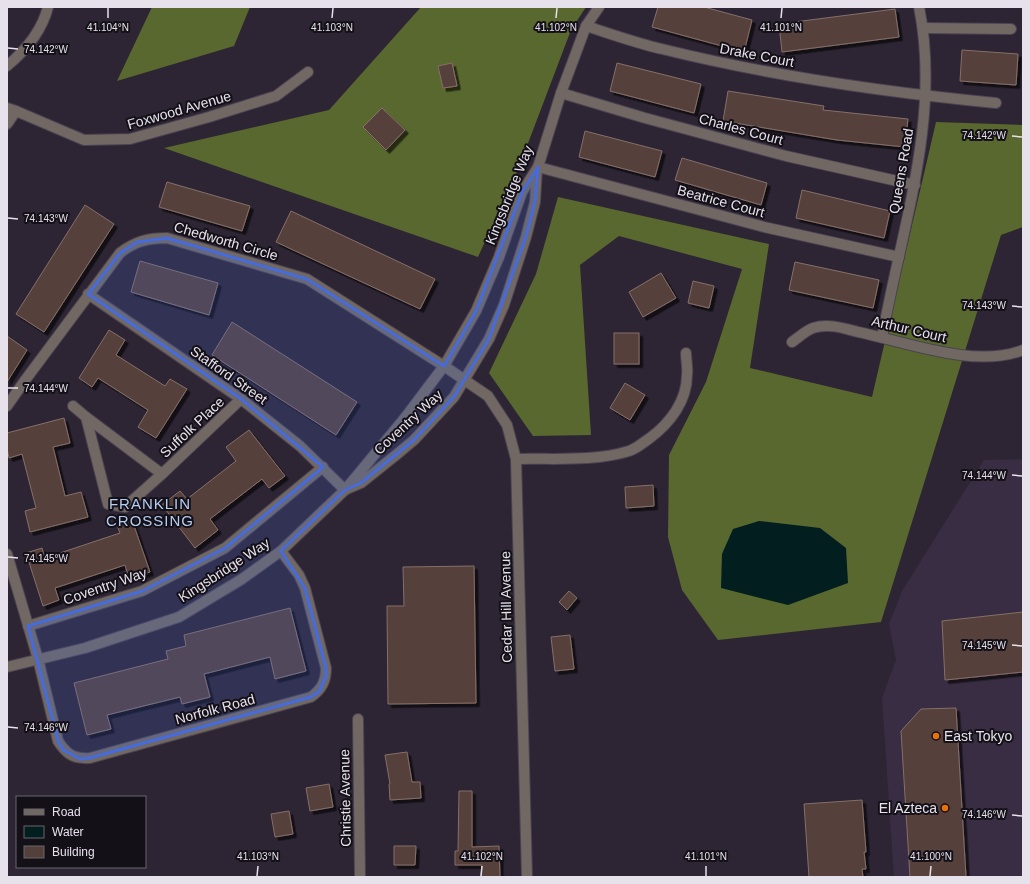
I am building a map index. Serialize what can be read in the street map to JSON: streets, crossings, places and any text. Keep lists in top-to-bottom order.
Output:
{
  "streets": {
    "street": [
      "Drake Court",
      "Foxwood Avenue",
      "Charles Court",
      "Queens Road",
      "Kingsbridge Way",
      "Beatrice Court",
      "Chedworth Circle",
      "Arthur Court",
      "Stafford Street",
      "Coventry Way",
      "Suffolk Place",
      "Cedar Hill Avenue",
      "Norfolk Road",
      "Christie Avenue"
    ]
  },
  "crossings": [
    ["Drake Court", "Queens Road"],
    ["Drake Court", "Kingsbridge Way"],
    ["Charles Court", "Queens Road"],
    ["Charles Court", "Kingsbridge Way"],
    ["Queens Road", "Beatrice Court"],
    ["Queens Road", "Arthur Court"],
    ["Kingsbridge Way", "Beatrice Court"],
    ["Kingsbridge Way", "Chedworth Circle"],
    ["Kingsbridge Way", "Stafford Street"],
    ["Kingsbridge Way", "Coventry Way"],
    ["Kingsbridge Way", "Cedar Hill Avenue"],
    ["Kingsbridge Way", "Norfolk Road"],
    ["Beatrice Court", "Coventry Way"],
    ["Chedworth Circle", "Stafford Street"],
    ["Chedworth Circle", "Coventry Way"],
    ["Chedworth Circle", "Cedar Hill Avenue"],
    ["Stafford Street", "Coventry Way"],
    ["Stafford Street", "Suffolk Place"],
    ["Coventry Way", "Cedar Hill Avenue"]
  ],
  "districts": ["FRANKLIN CROSSING"],
  "places": ["East Tokyo", "El Azteca"],
  "legend": ["Road", "Water", "Building"],
  "coordinates": [
    "41.104°N",
    "41.103°N",
    "41.102°N",
    "41.101°N",
    "74.142°W",
    "74.143°W",
    "74.144°W",
    "74.145°W",
    "74.146°W",
    "41.100°N"
  ]
}
